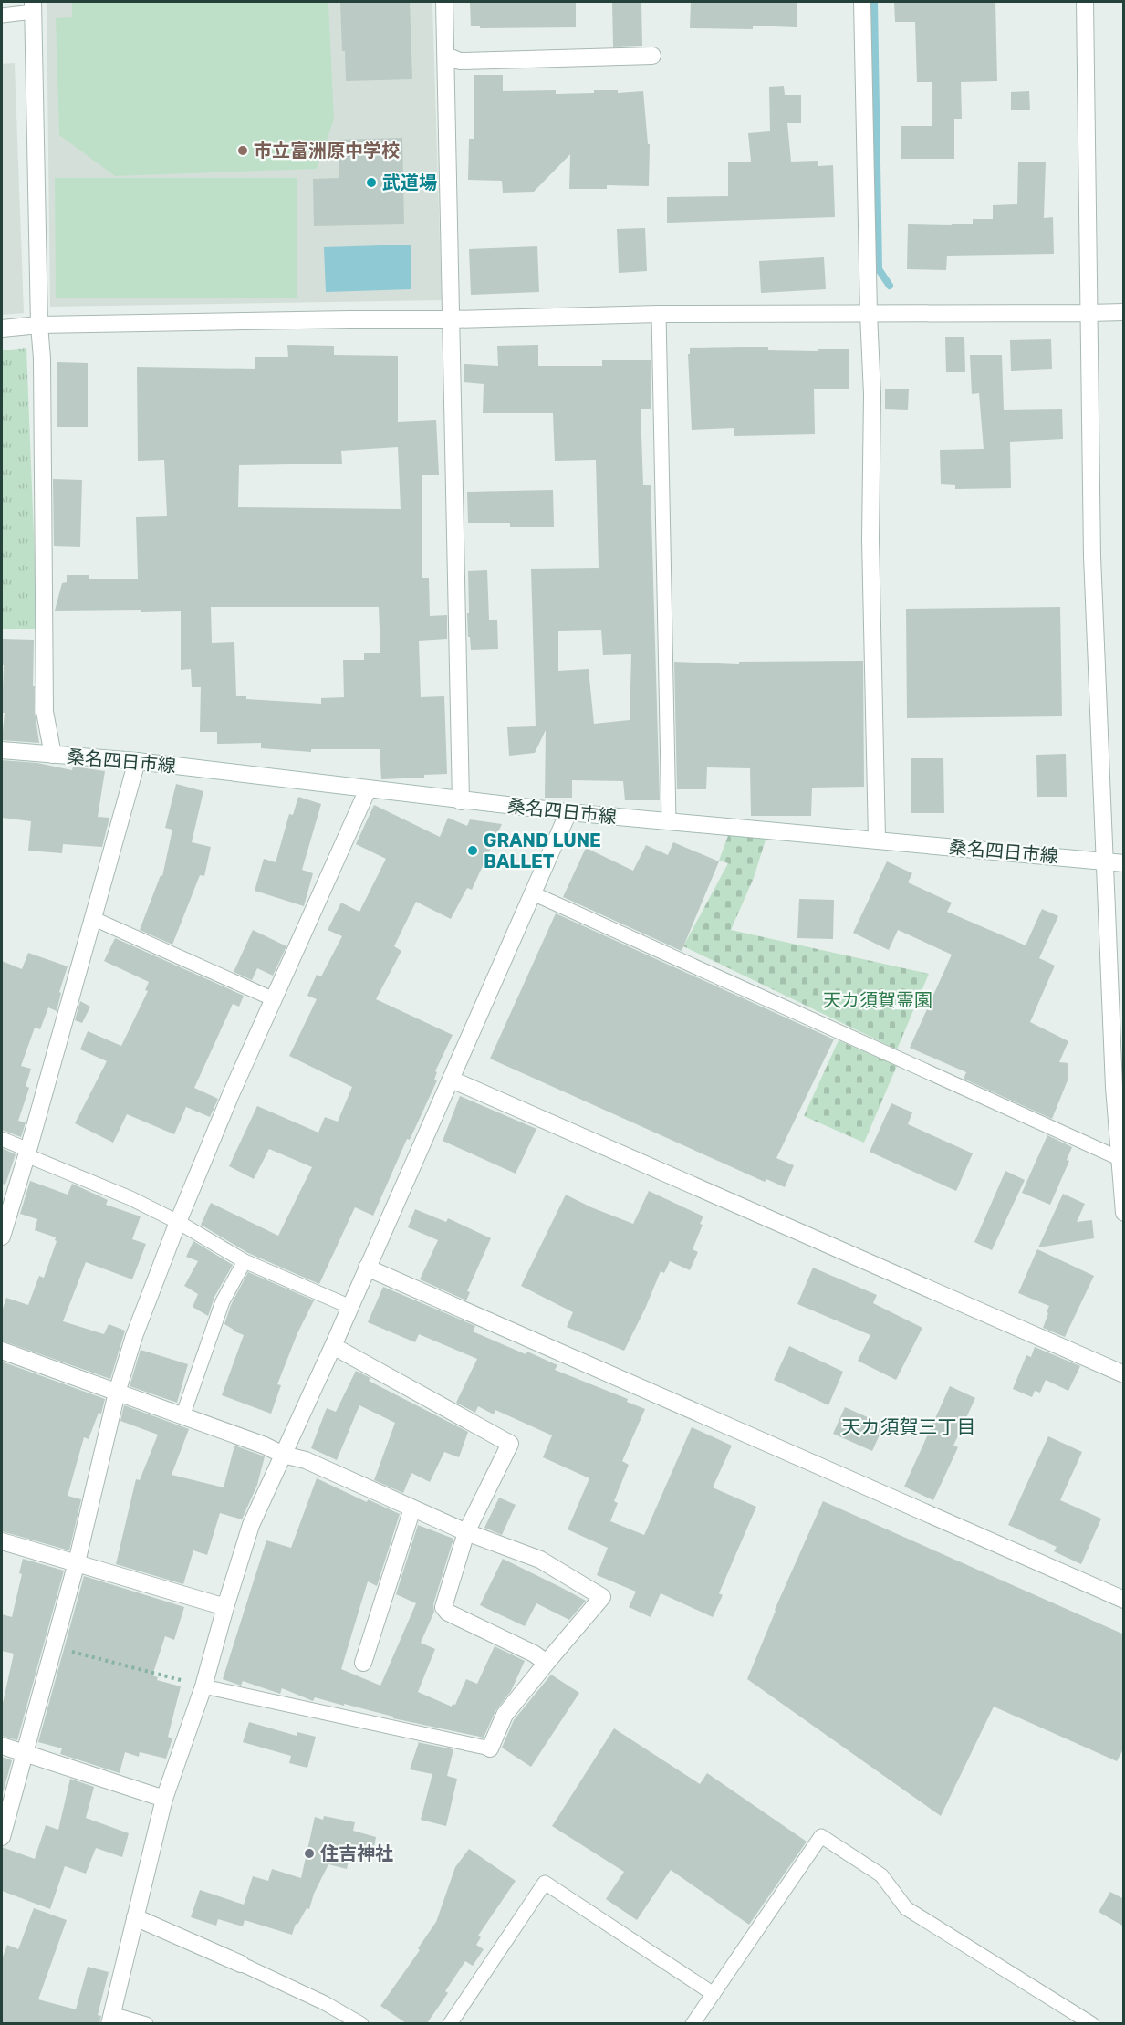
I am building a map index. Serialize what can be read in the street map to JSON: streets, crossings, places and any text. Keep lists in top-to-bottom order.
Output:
{
  "streets": {
    "street": ["桑名四日市線"]
  },
  "districts": ["天カ須賀三丁目"],
  "parks": ["天カ須賀霊園"],
  "places": [
    "市立富洲原中学校",
    "武道場",
    "GRAND LUNE BALLET",
    "住吉神社"
  ]
}
